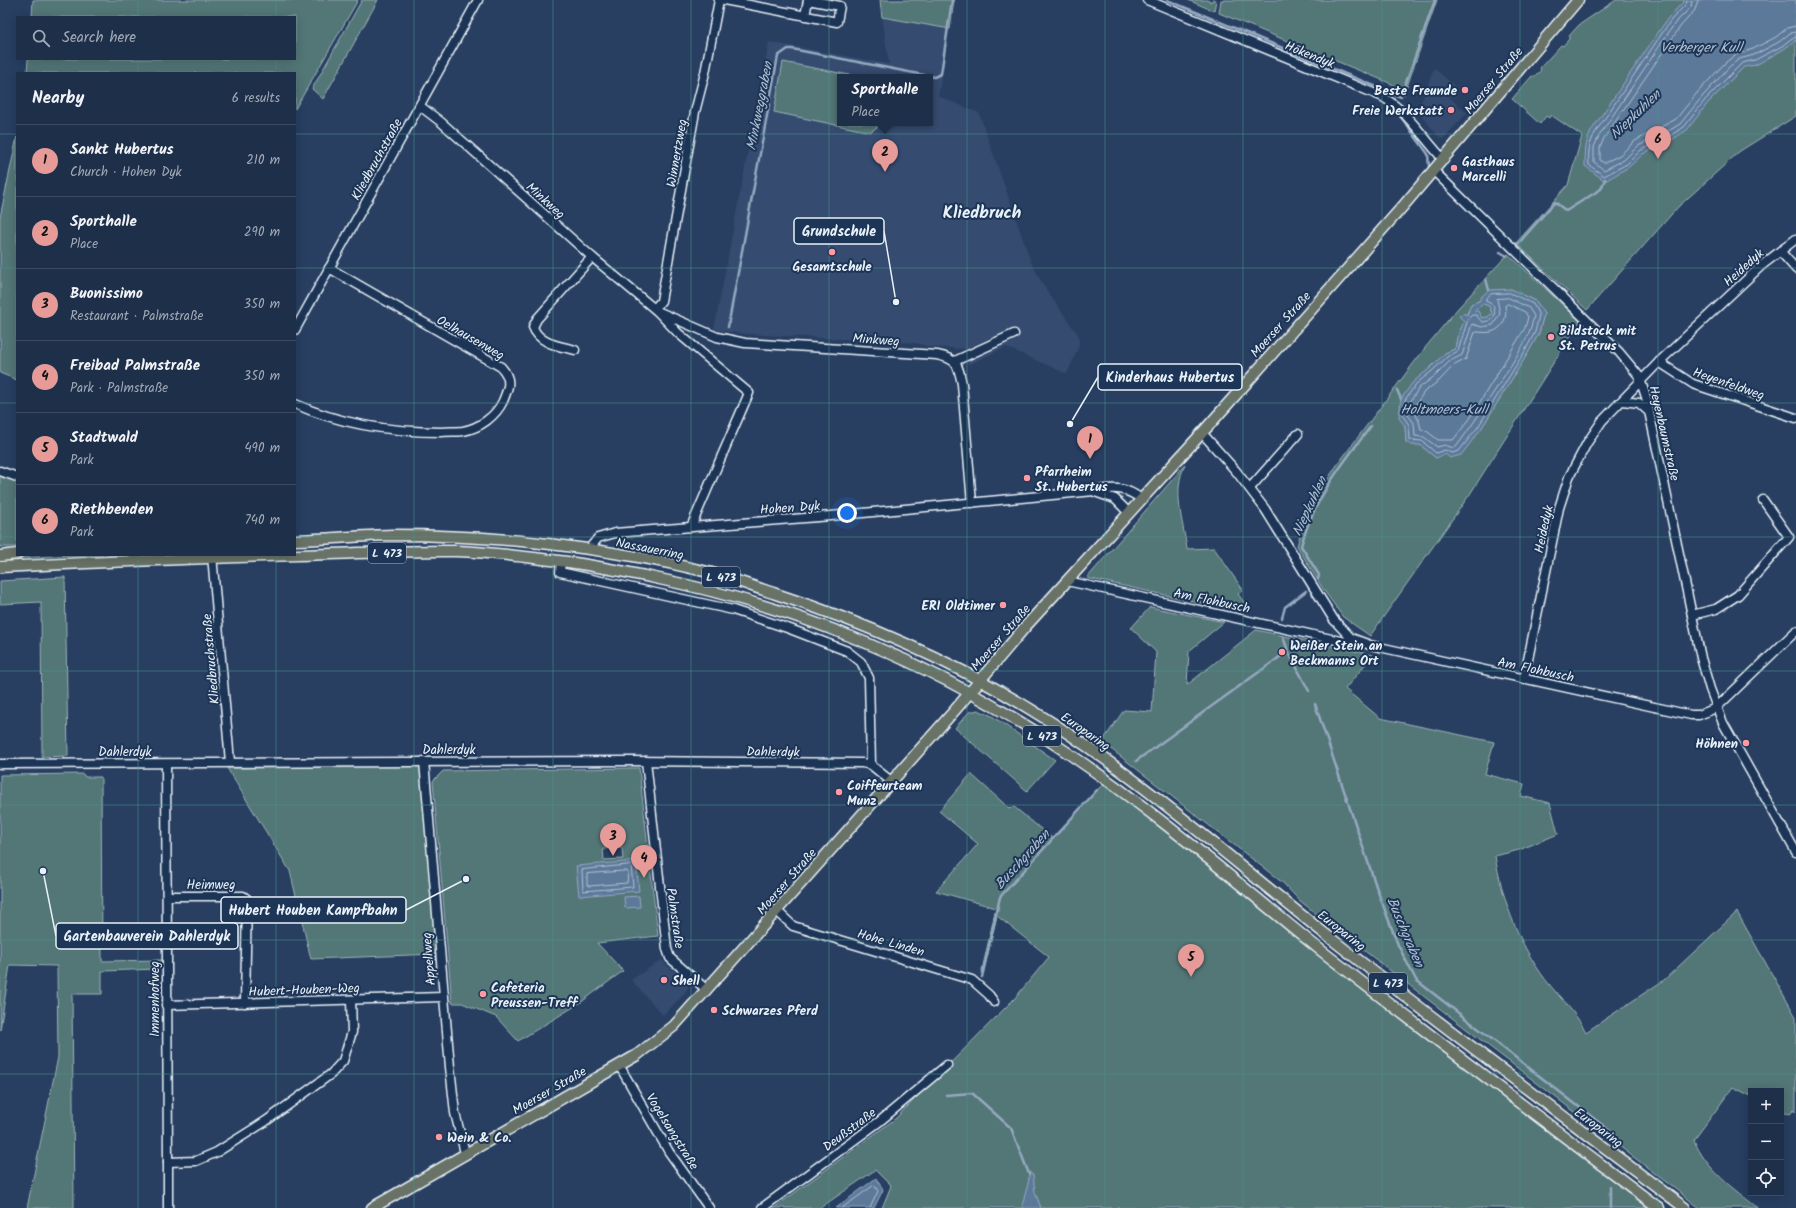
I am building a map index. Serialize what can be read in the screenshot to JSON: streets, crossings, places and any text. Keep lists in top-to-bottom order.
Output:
{
  "streets": {
    "main road": [
      "Moerser Straße",
      "Nassauerring",
      "L 473",
      "Europaring"
    ],
    "street": [
      "Hökendyk",
      "Winnertzweg",
      "Kliedbruchstraße",
      "Minkweg",
      "Heidedyk",
      "Oelhausenweg",
      "Heyenfeldweg",
      "Heyenbaumstraße",
      "Hohen Dyk",
      "Am Flohbusch",
      "Dahlerdyk",
      "Heimweg",
      "Palmstraße",
      "Hohe Linden",
      "Appellweg",
      "Hubert-Houben-Weg",
      "Immenhofweg",
      "Deußstraße",
      "Vogelsangstraße"
    ]
  },
  "crossings": [
    ["Hökendyk", "Moerser Straße"],
    ["Moerser Straße", "Heyenbaumstraße"],
    ["Moerser Straße", "Hohen Dyk"],
    ["Moerser Straße", "Nassauerring"],
    ["Moerser Straße", "L 473"],
    ["Moerser Straße", "Am Flohbusch"],
    ["Moerser Straße", "Europaring"],
    ["Moerser Straße", "Palmstraße"],
    ["Moerser Straße", "Hohe Linden"],
    ["Moerser Straße", "Appellweg"],
    ["Moerser Straße", "Vogelsangstraße"],
    ["Winnertzweg", "Minkweg"],
    ["Kliedbruchstraße", "Minkweg"],
    ["Kliedbruchstraße", "Oelhausenweg"],
    ["Kliedbruchstraße", "L 473"],
    ["Kliedbruchstraße", "Dahlerdyk"],
    ["Minkweg", "Hohen Dyk"],
    ["Heidedyk", "Heyenfeldweg"],
    ["Heidedyk", "Heyenbaumstraße"],
    ["Heidedyk", "Am Flohbusch"],
    ["Heyenbaumstraße", "Am Flohbusch"],
    ["Hohen Dyk", "Nassauerring"],
    ["Nassauerring", "Europaring"],
    ["Dahlerdyk", "Palmstraße"],
    ["Dahlerdyk", "Appellweg"],
    ["Dahlerdyk", "Immenhofweg"],
    ["Heimweg", "Hubert-Houben-Weg"],
    ["Heimweg", "Immenhofweg"],
    ["Appellweg", "Hubert-Houben-Weg"],
    ["Hubert-Houben-Weg", "Immenhofweg"]
  ],
  "districts": ["Kliedbruch"],
  "water": [
    "Verberger Kull",
    "Minkweggraben",
    "Niepkuhlen",
    "Holtmoers-Kull",
    "Buschgraben"
  ],
  "places": [
    "Beste Freunde",
    "Freie Werkstatt",
    "Gasthaus Marcelli",
    "Gesamtschule",
    "Grundschule",
    "Bildstock mit St. Petrus",
    "Kinderhaus Hubertus",
    "Pfarrheim St. Hubertus",
    "ERI Oldtimer",
    "Weißer Stein an Beckmanns Ort",
    "Höhnen",
    "Coiffeurteam Munz",
    "Gartenbauverein Dahlerdyk",
    "Hubert Houben Kampfbahn",
    "Shell",
    "Cafeteria Preussen-Treff",
    "Schwarzes Pferd",
    "Wein & Co."
  ],
  "page": {
    "search": "Search here",
    "heading": ["Nearby", "6 results"],
    "popup": ["Sporthalle", "Place"],
    "list": [
      {
        "mark": "1",
        "name": "Sankt Hubertus",
        "note": "Church · Hohen Dyk",
        "value": "210 m"
      },
      {
        "mark": "2",
        "name": "Sporthalle",
        "note": "Place",
        "value": "290 m"
      },
      {
        "mark": "3",
        "name": "Buonissimo",
        "note": "Restaurant · Palmstraße",
        "value": "350 m"
      },
      {
        "mark": "4",
        "name": "Freibad Palmstraße",
        "note": "Park · Palmstraße",
        "value": "350 m"
      },
      {
        "mark": "5",
        "name": "Stadtwald",
        "note": "Park",
        "value": "490 m"
      },
      {
        "mark": "6",
        "name": "Riethbenden",
        "note": "Park",
        "value": "740 m"
      }
    ],
    "pins": [
      "6",
      "2",
      "1",
      "3",
      "4",
      "5"
    ],
    "map_buttons": ["+", "−"]
  }
}
